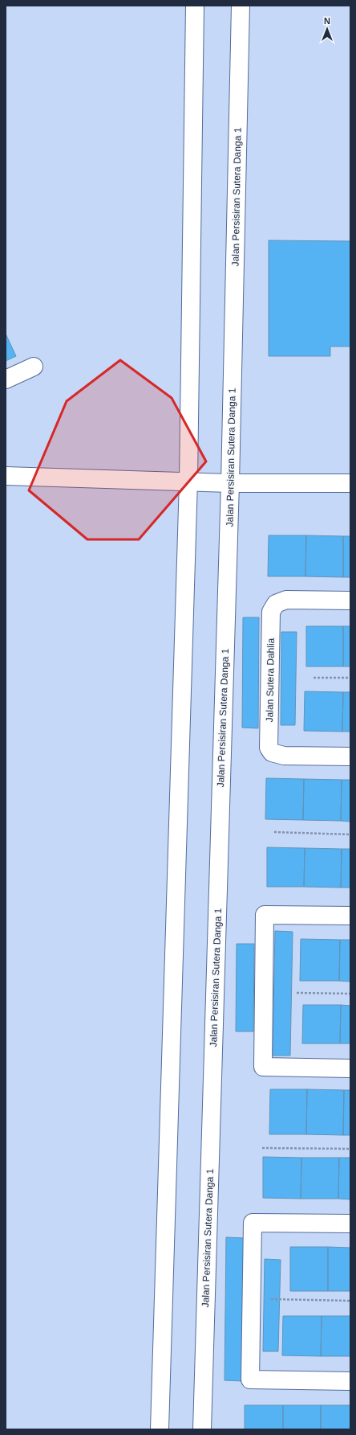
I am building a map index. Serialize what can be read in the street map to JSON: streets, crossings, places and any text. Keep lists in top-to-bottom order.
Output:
{
  "streets": {
    "main road": ["Jalan Persisiran Sutera Danga 1", "Jalan Sutera Dahlia"]
  },
  "north": "top"
}
